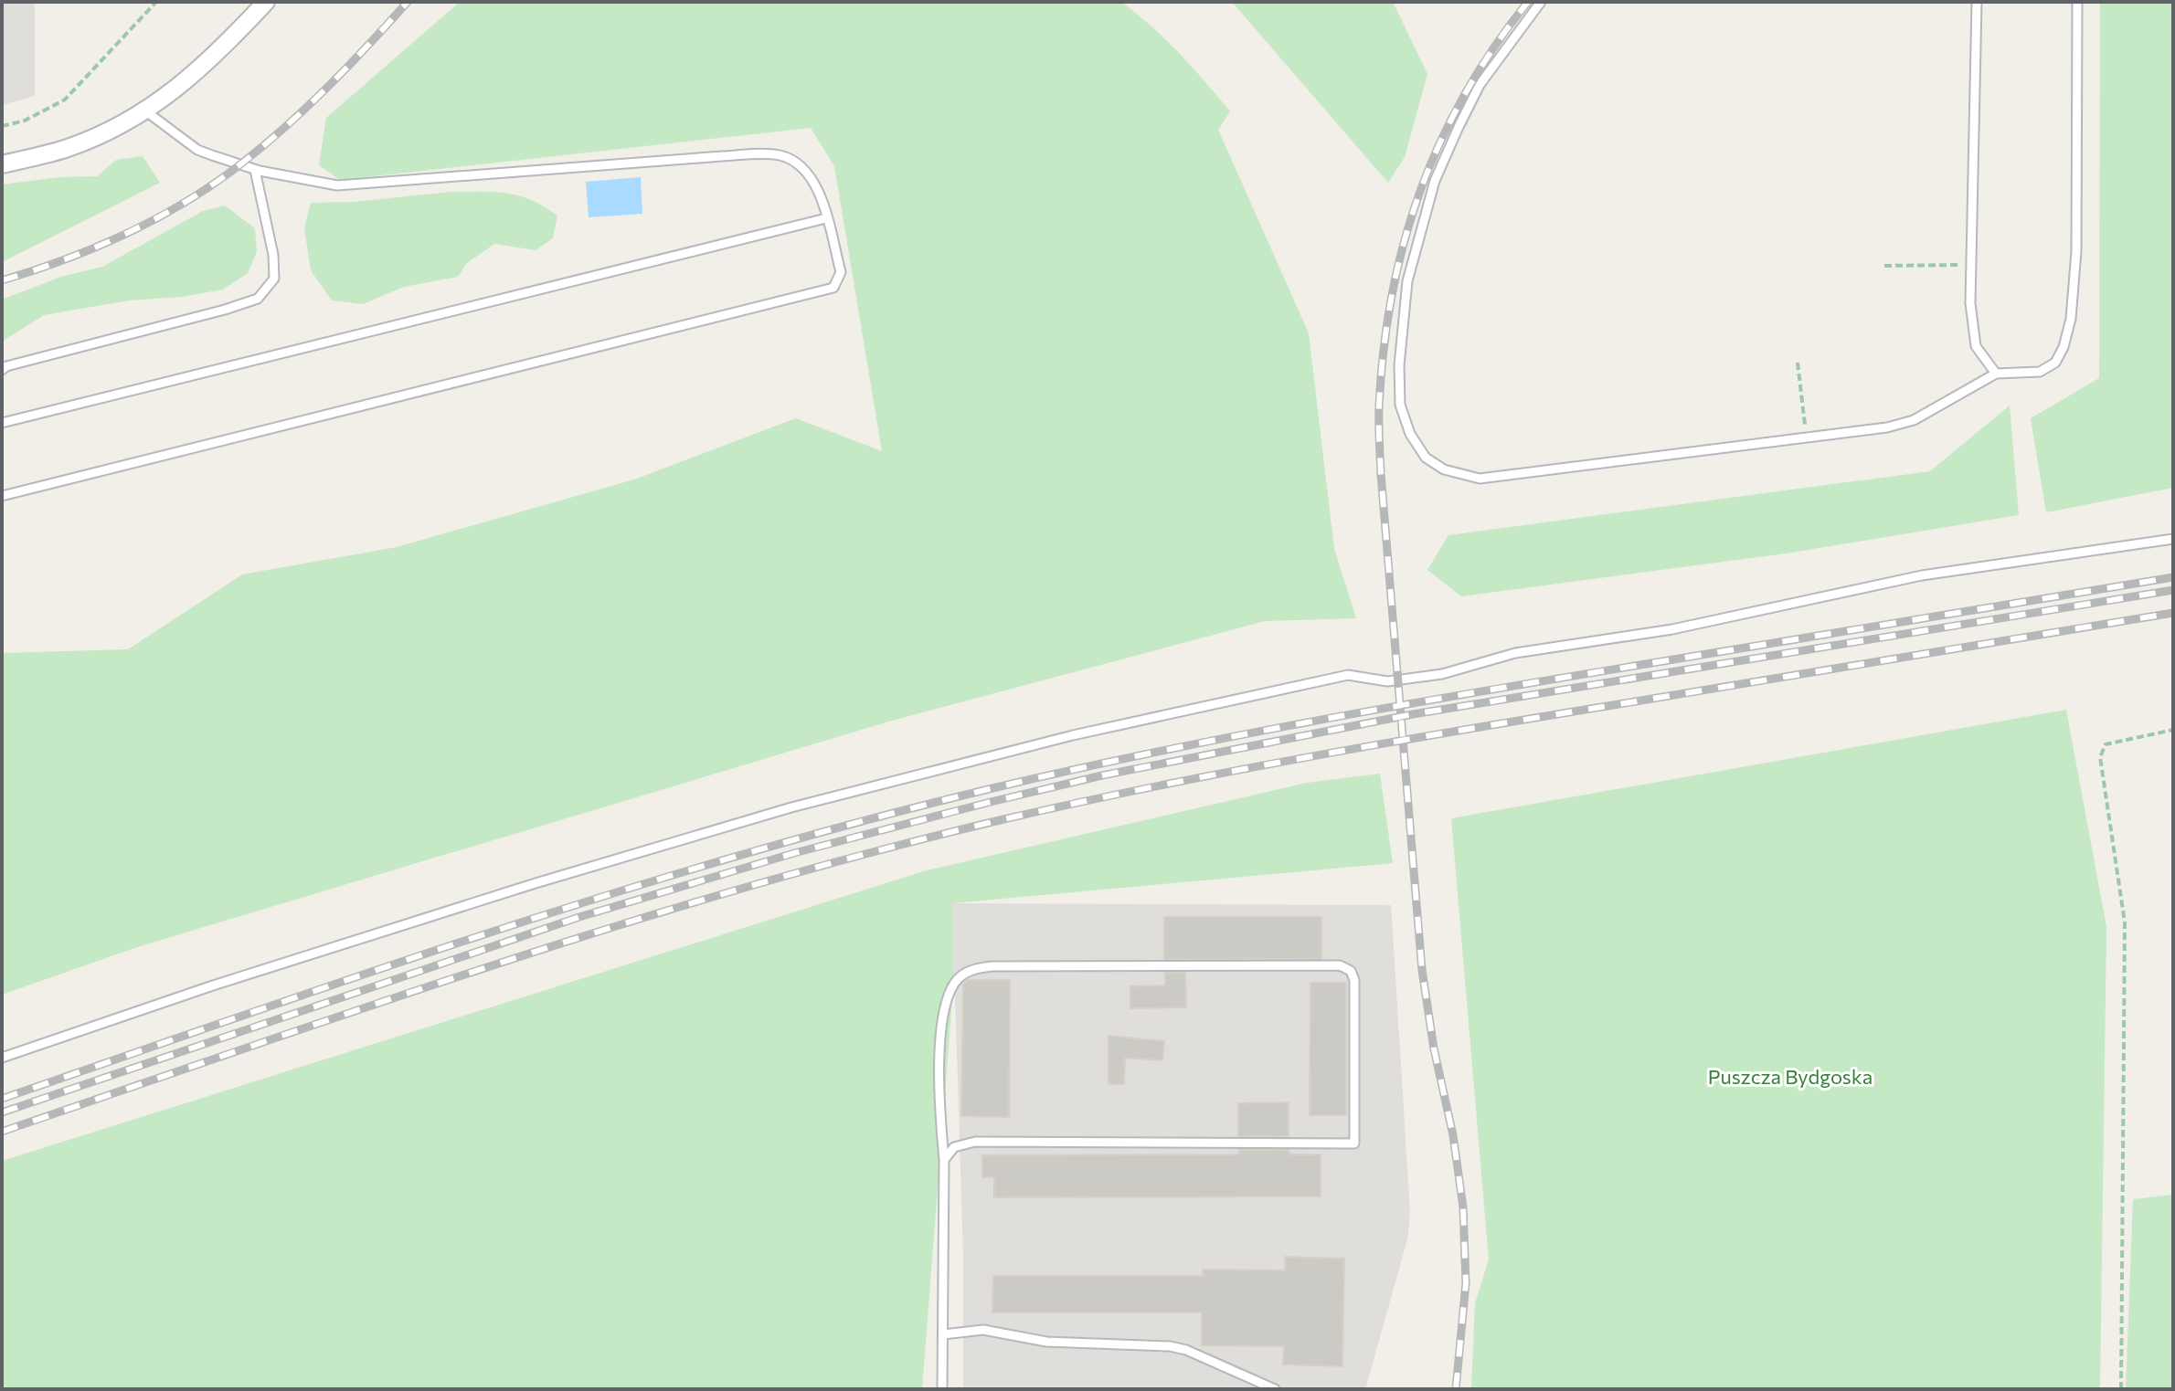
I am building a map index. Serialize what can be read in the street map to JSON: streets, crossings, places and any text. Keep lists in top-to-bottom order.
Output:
{
  "parks": ["Puszcza Bydgoska"]
}
